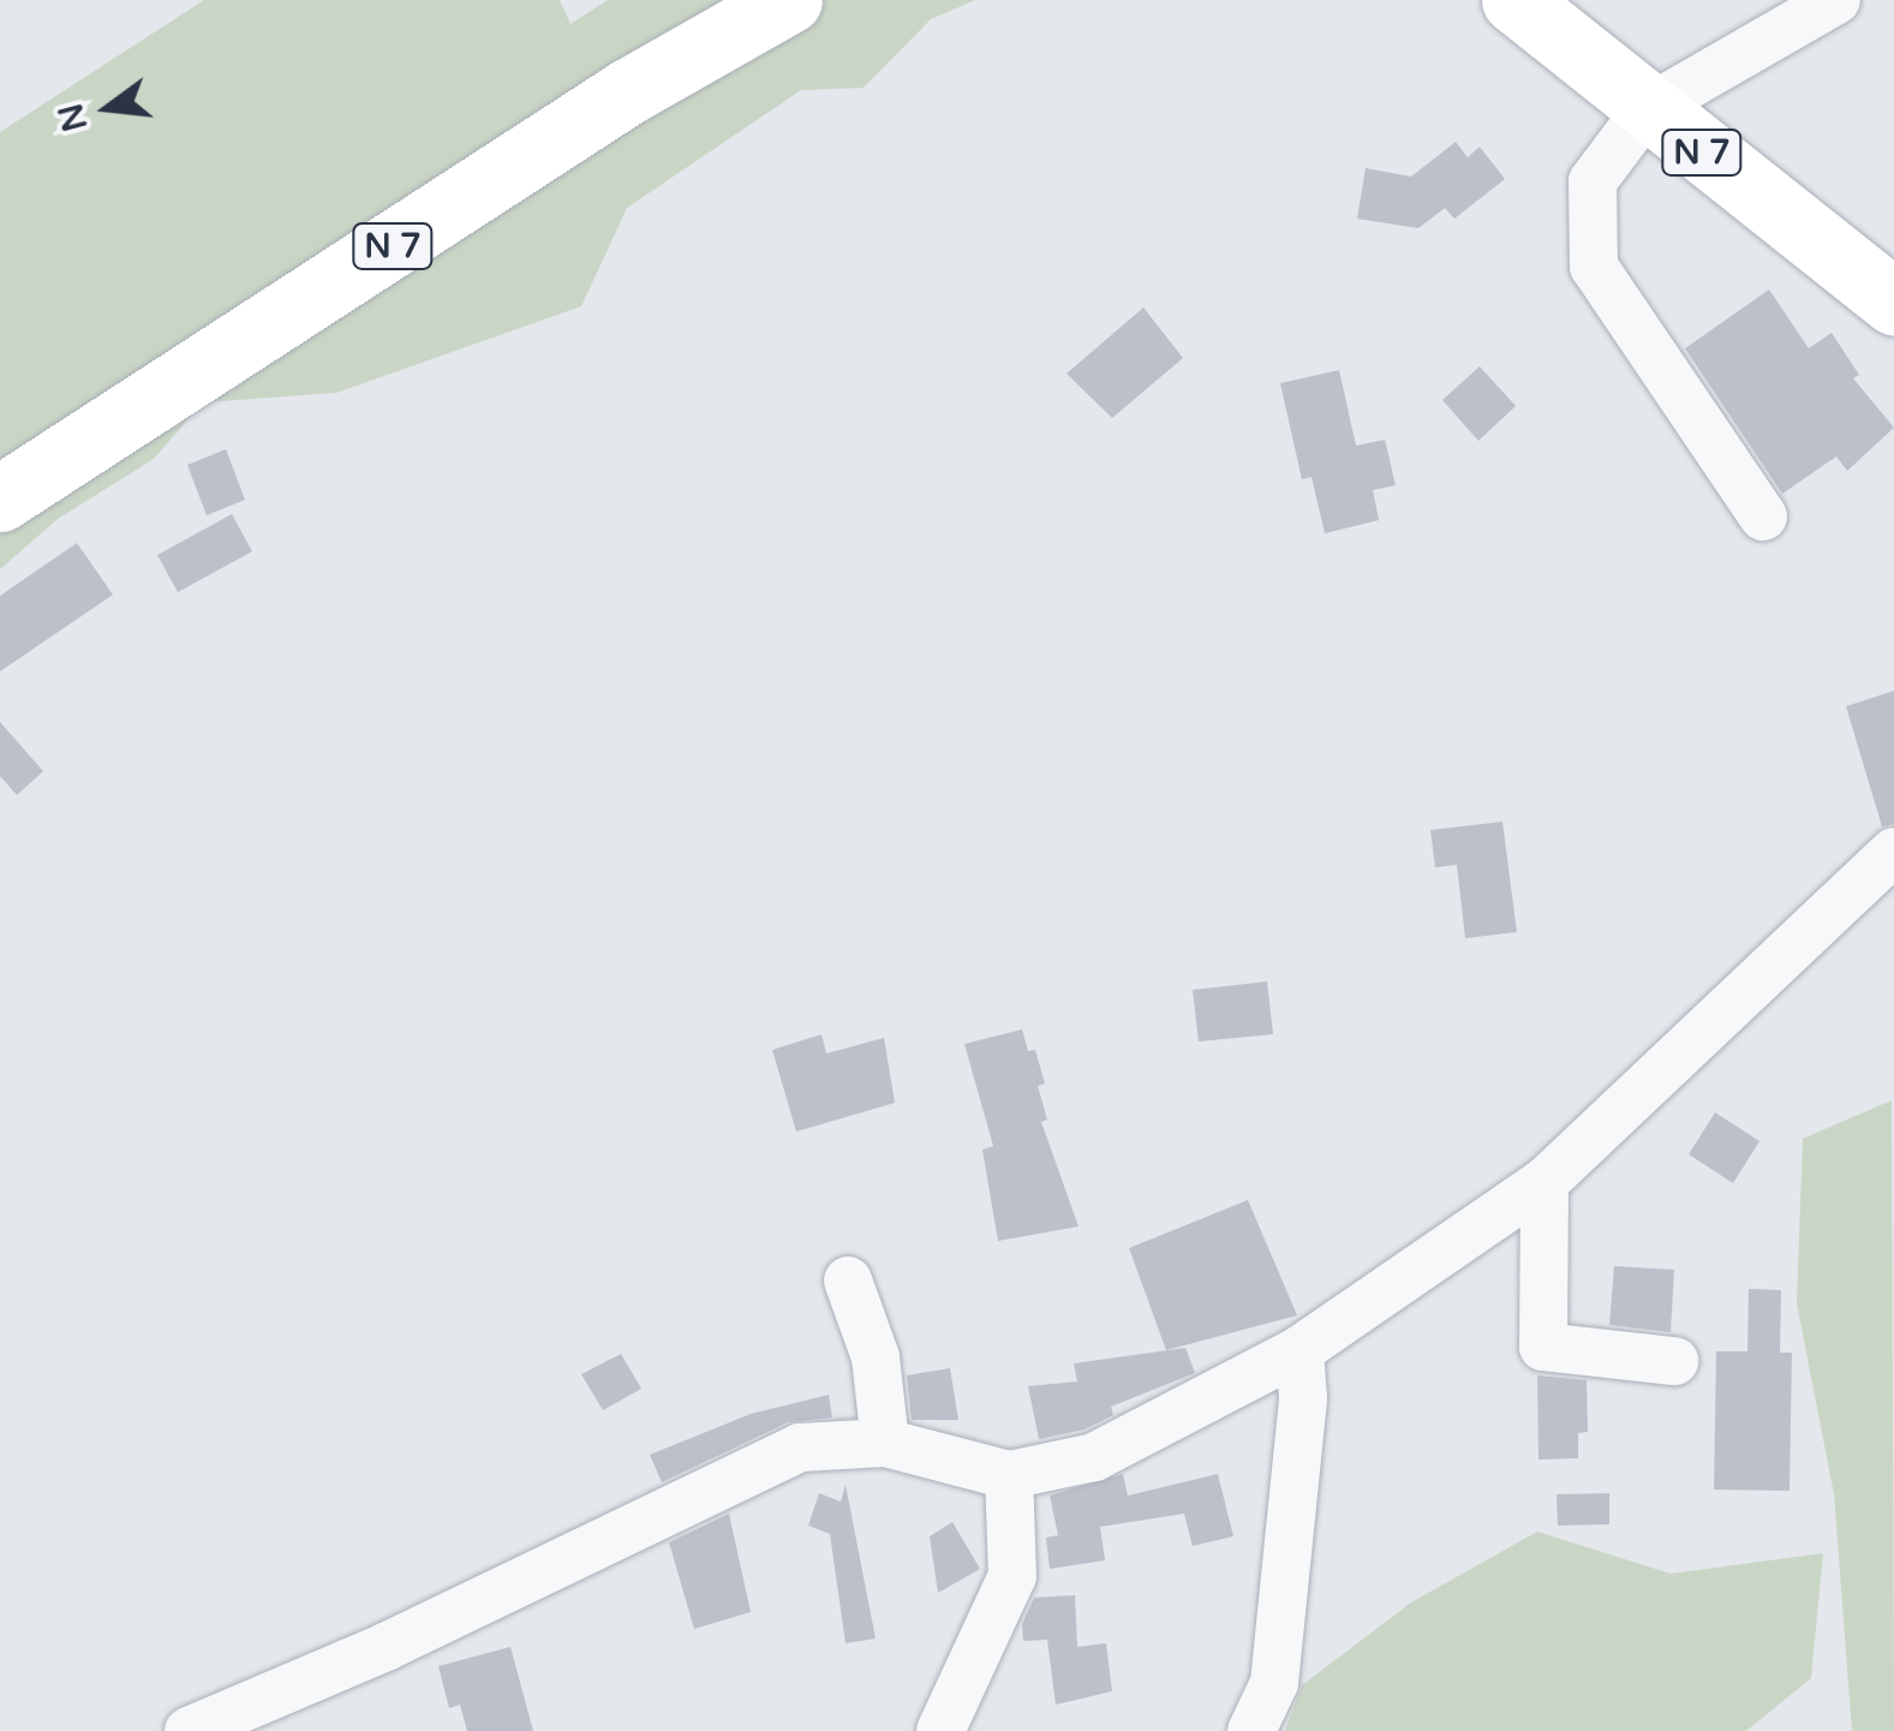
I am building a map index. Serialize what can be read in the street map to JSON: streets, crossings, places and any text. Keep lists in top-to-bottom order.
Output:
{
  "streets": {
    "main road": ["N 7"]
  },
  "north": "left"
}
